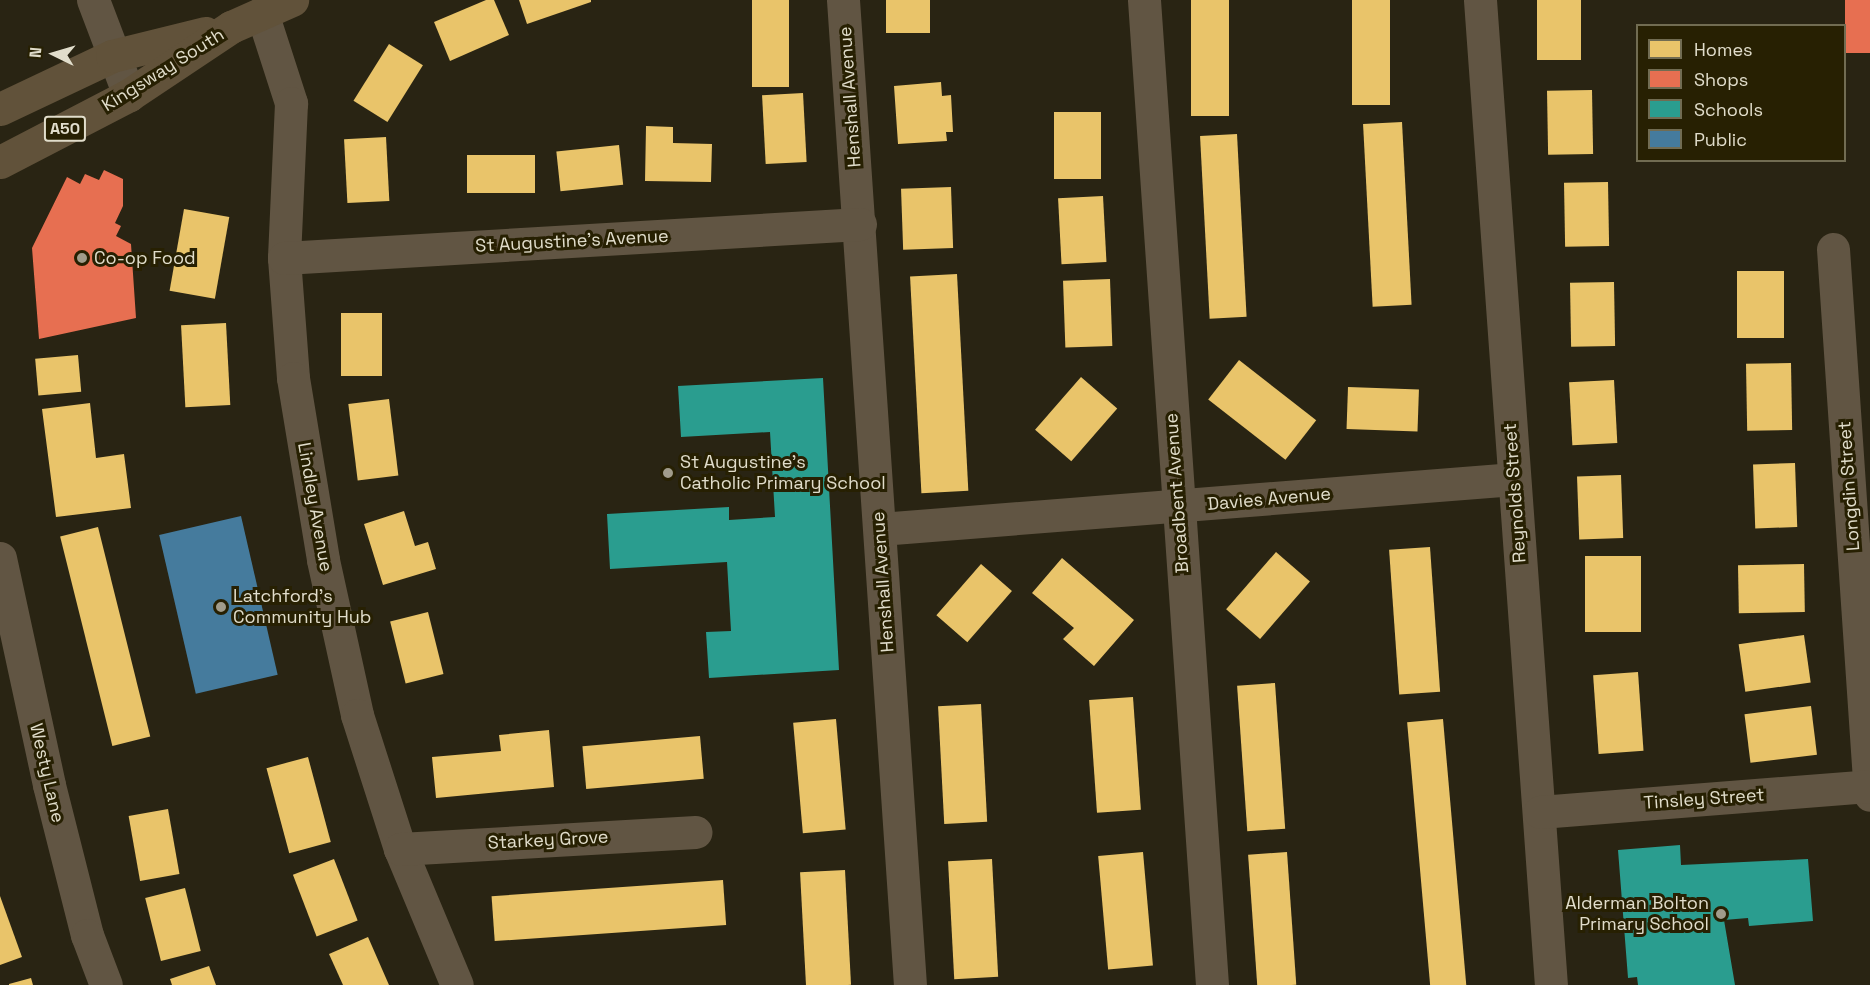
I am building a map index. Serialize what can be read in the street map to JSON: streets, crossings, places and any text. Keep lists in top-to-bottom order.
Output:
{
  "streets": {
    "main road": ["Kingsway South", "A50"],
    "street": [
      "Henshall Avenue",
      "St Augustine's Avenue",
      "Longdin Street",
      "Broadbent Avenue",
      "Reynolds Street",
      "Davies Avenue",
      "Lindley Avenue",
      "Westy Lane",
      "Tinsley Street",
      "Starkey Grove"
    ]
  },
  "crossings": [
    ["Kingsway South", "Lindley Avenue"],
    ["Henshall Avenue", "St Augustine's Avenue"],
    ["Henshall Avenue", "Davies Avenue"],
    ["St Augustine's Avenue", "Lindley Avenue"],
    ["Longdin Street", "Tinsley Street"],
    ["Broadbent Avenue", "Davies Avenue"],
    ["Reynolds Street", "Davies Avenue"],
    ["Reynolds Street", "Tinsley Street"],
    ["Lindley Avenue", "Starkey Grove"]
  ],
  "places": [
    "Co-op Food",
    "St Augustine's Catholic Primary School",
    "Latchford's Community Hub",
    "Alderman Bolton Primary School"
  ],
  "legend": [
    "Homes",
    "Shops",
    "Schools",
    "Public"
  ],
  "north": "left"
}
